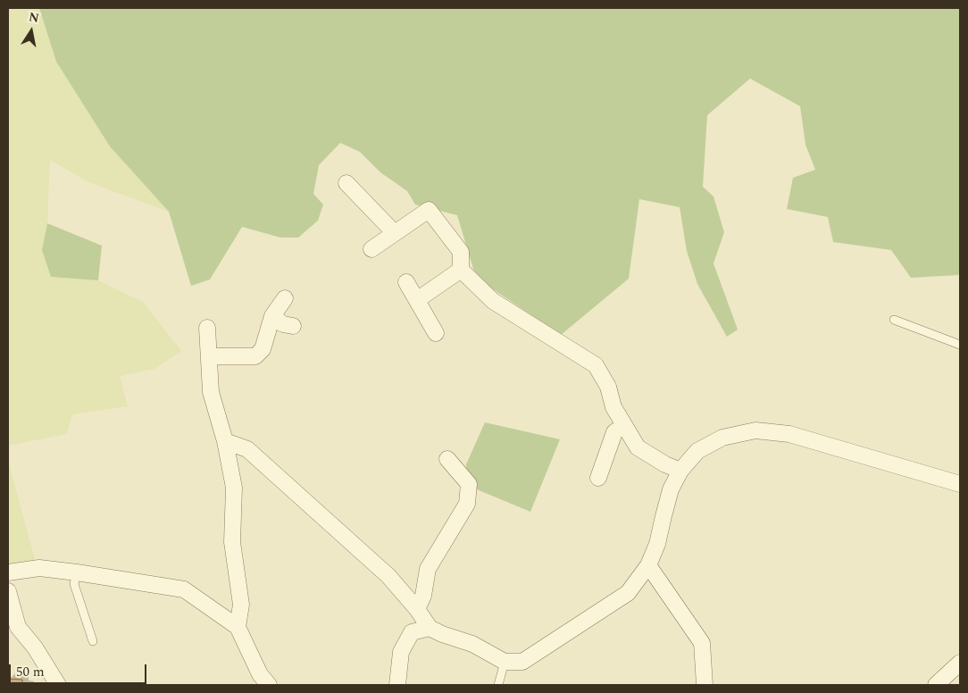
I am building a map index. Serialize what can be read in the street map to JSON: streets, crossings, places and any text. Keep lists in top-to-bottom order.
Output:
{
  "scale_bar": "50 m",
  "north": "top"
}
